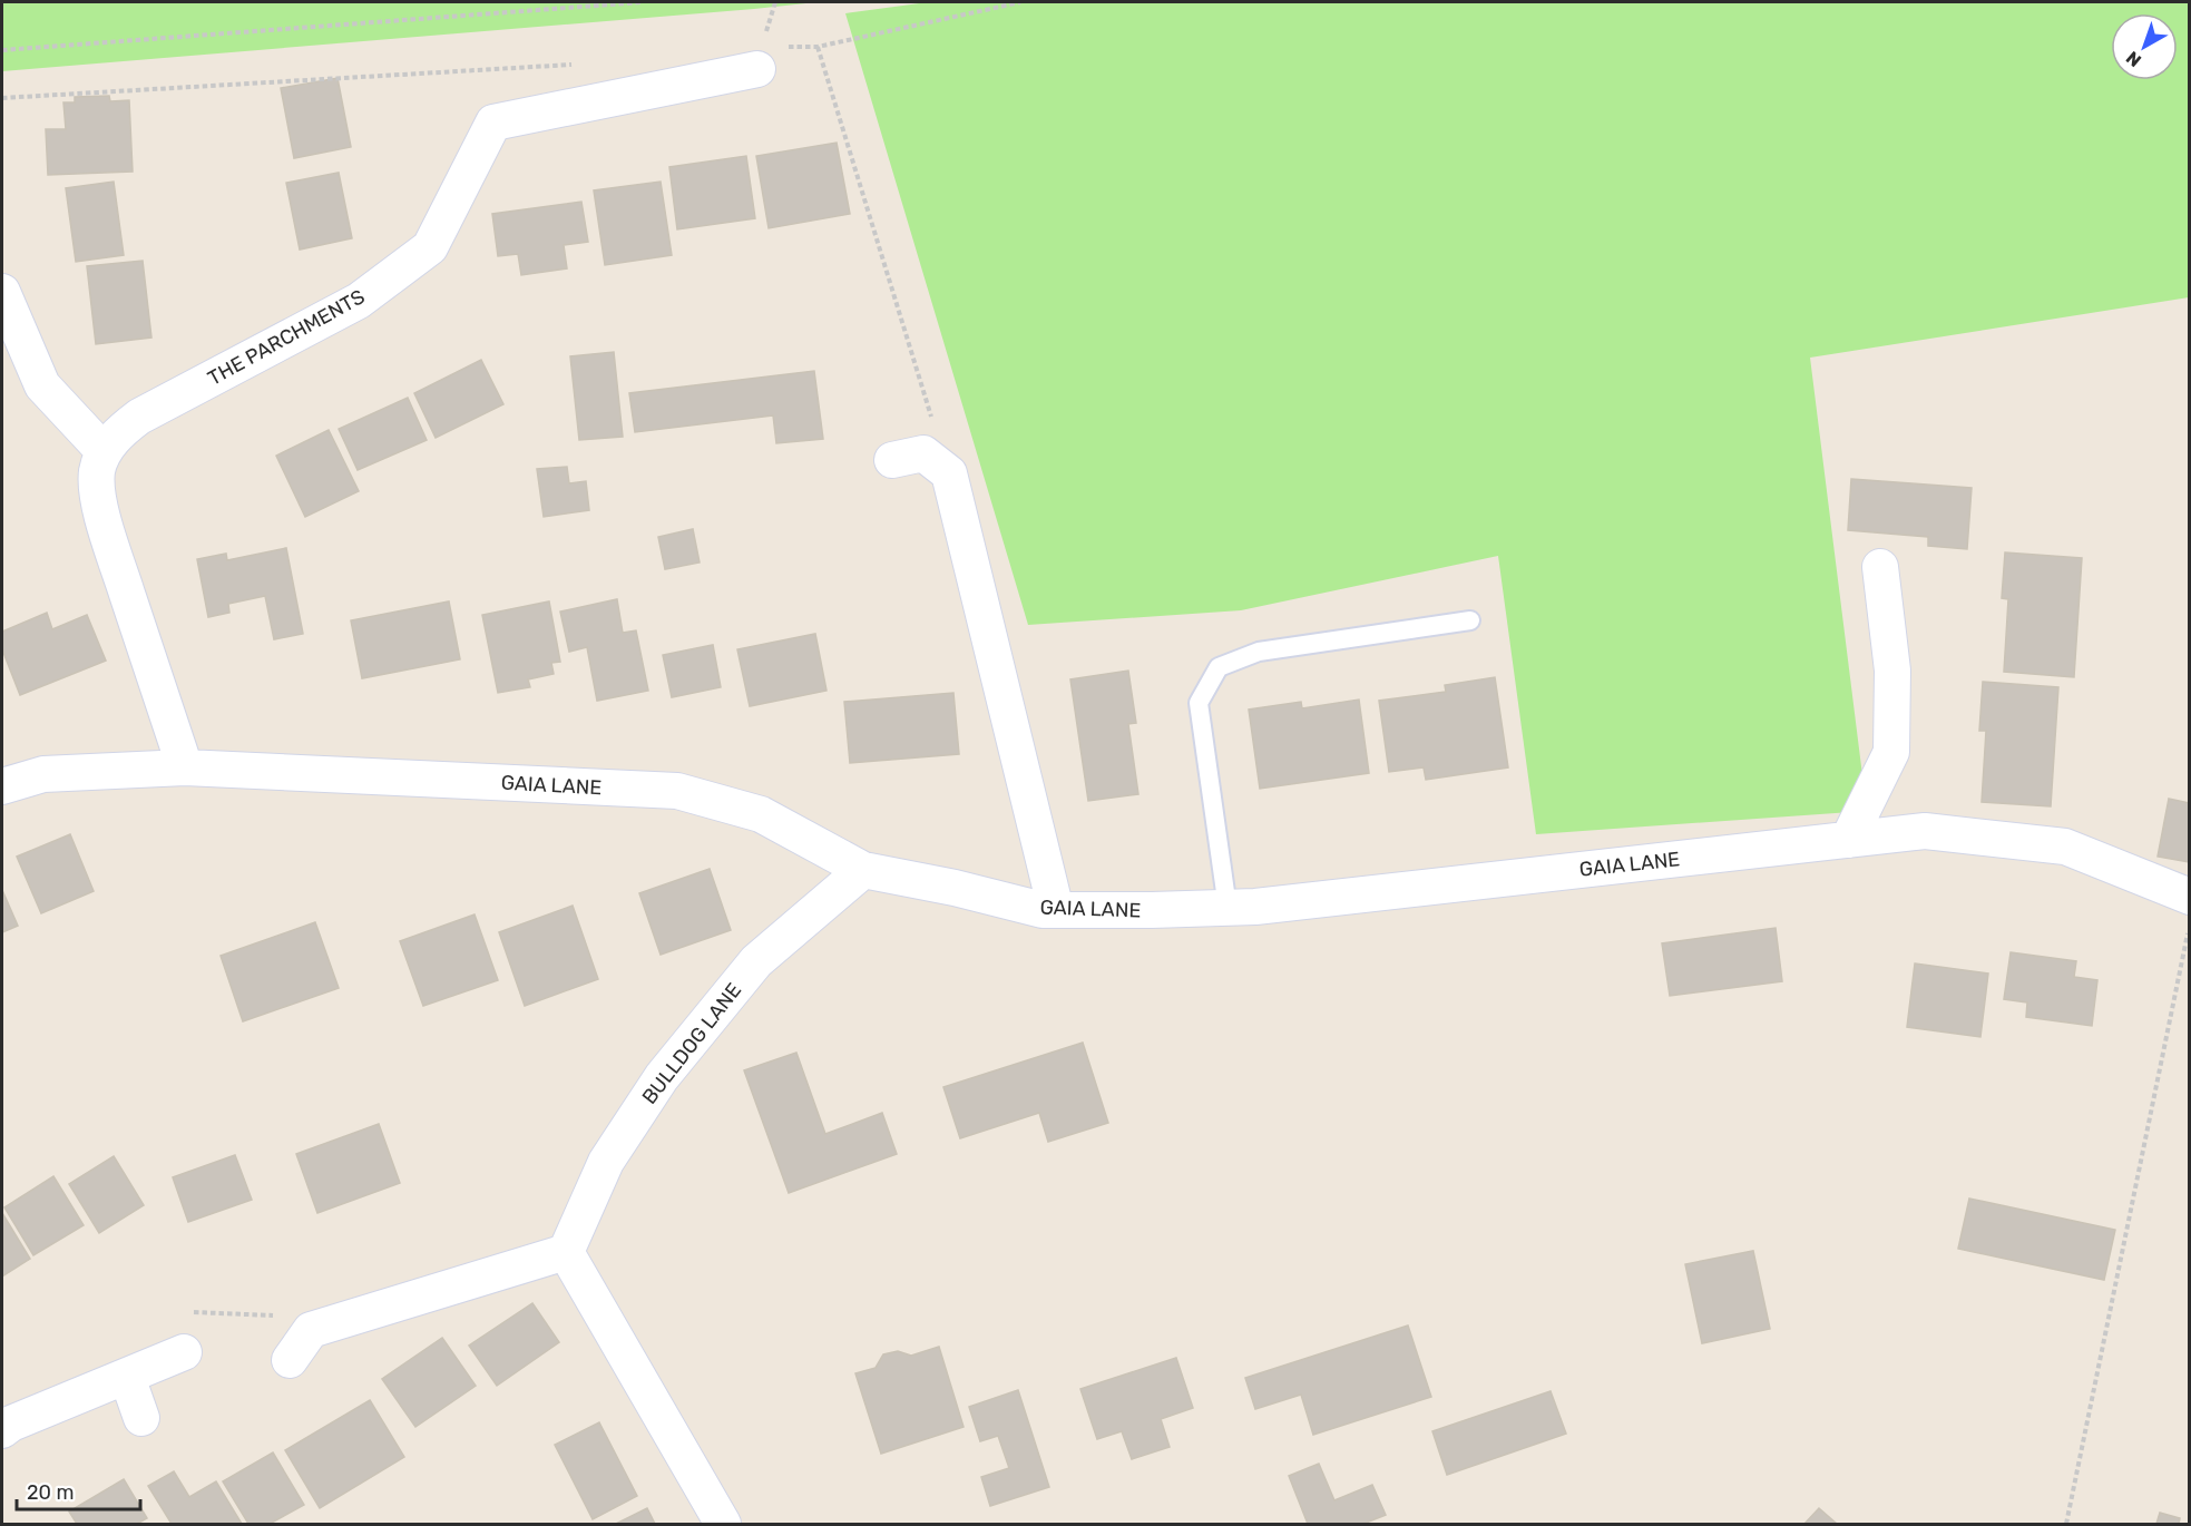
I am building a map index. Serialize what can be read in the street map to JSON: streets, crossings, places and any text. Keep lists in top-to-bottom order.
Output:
{
  "streets": {
    "street": ["THE PARCHMENTS", "GAIA LANE", "BULLDOG LANE"]
  },
  "crossings": [
    ["THE PARCHMENTS", "GAIA LANE"],
    ["GAIA LANE", "BULLDOG LANE"]
  ],
  "scale_bar": "20 m",
  "north": "bottom left"
}
